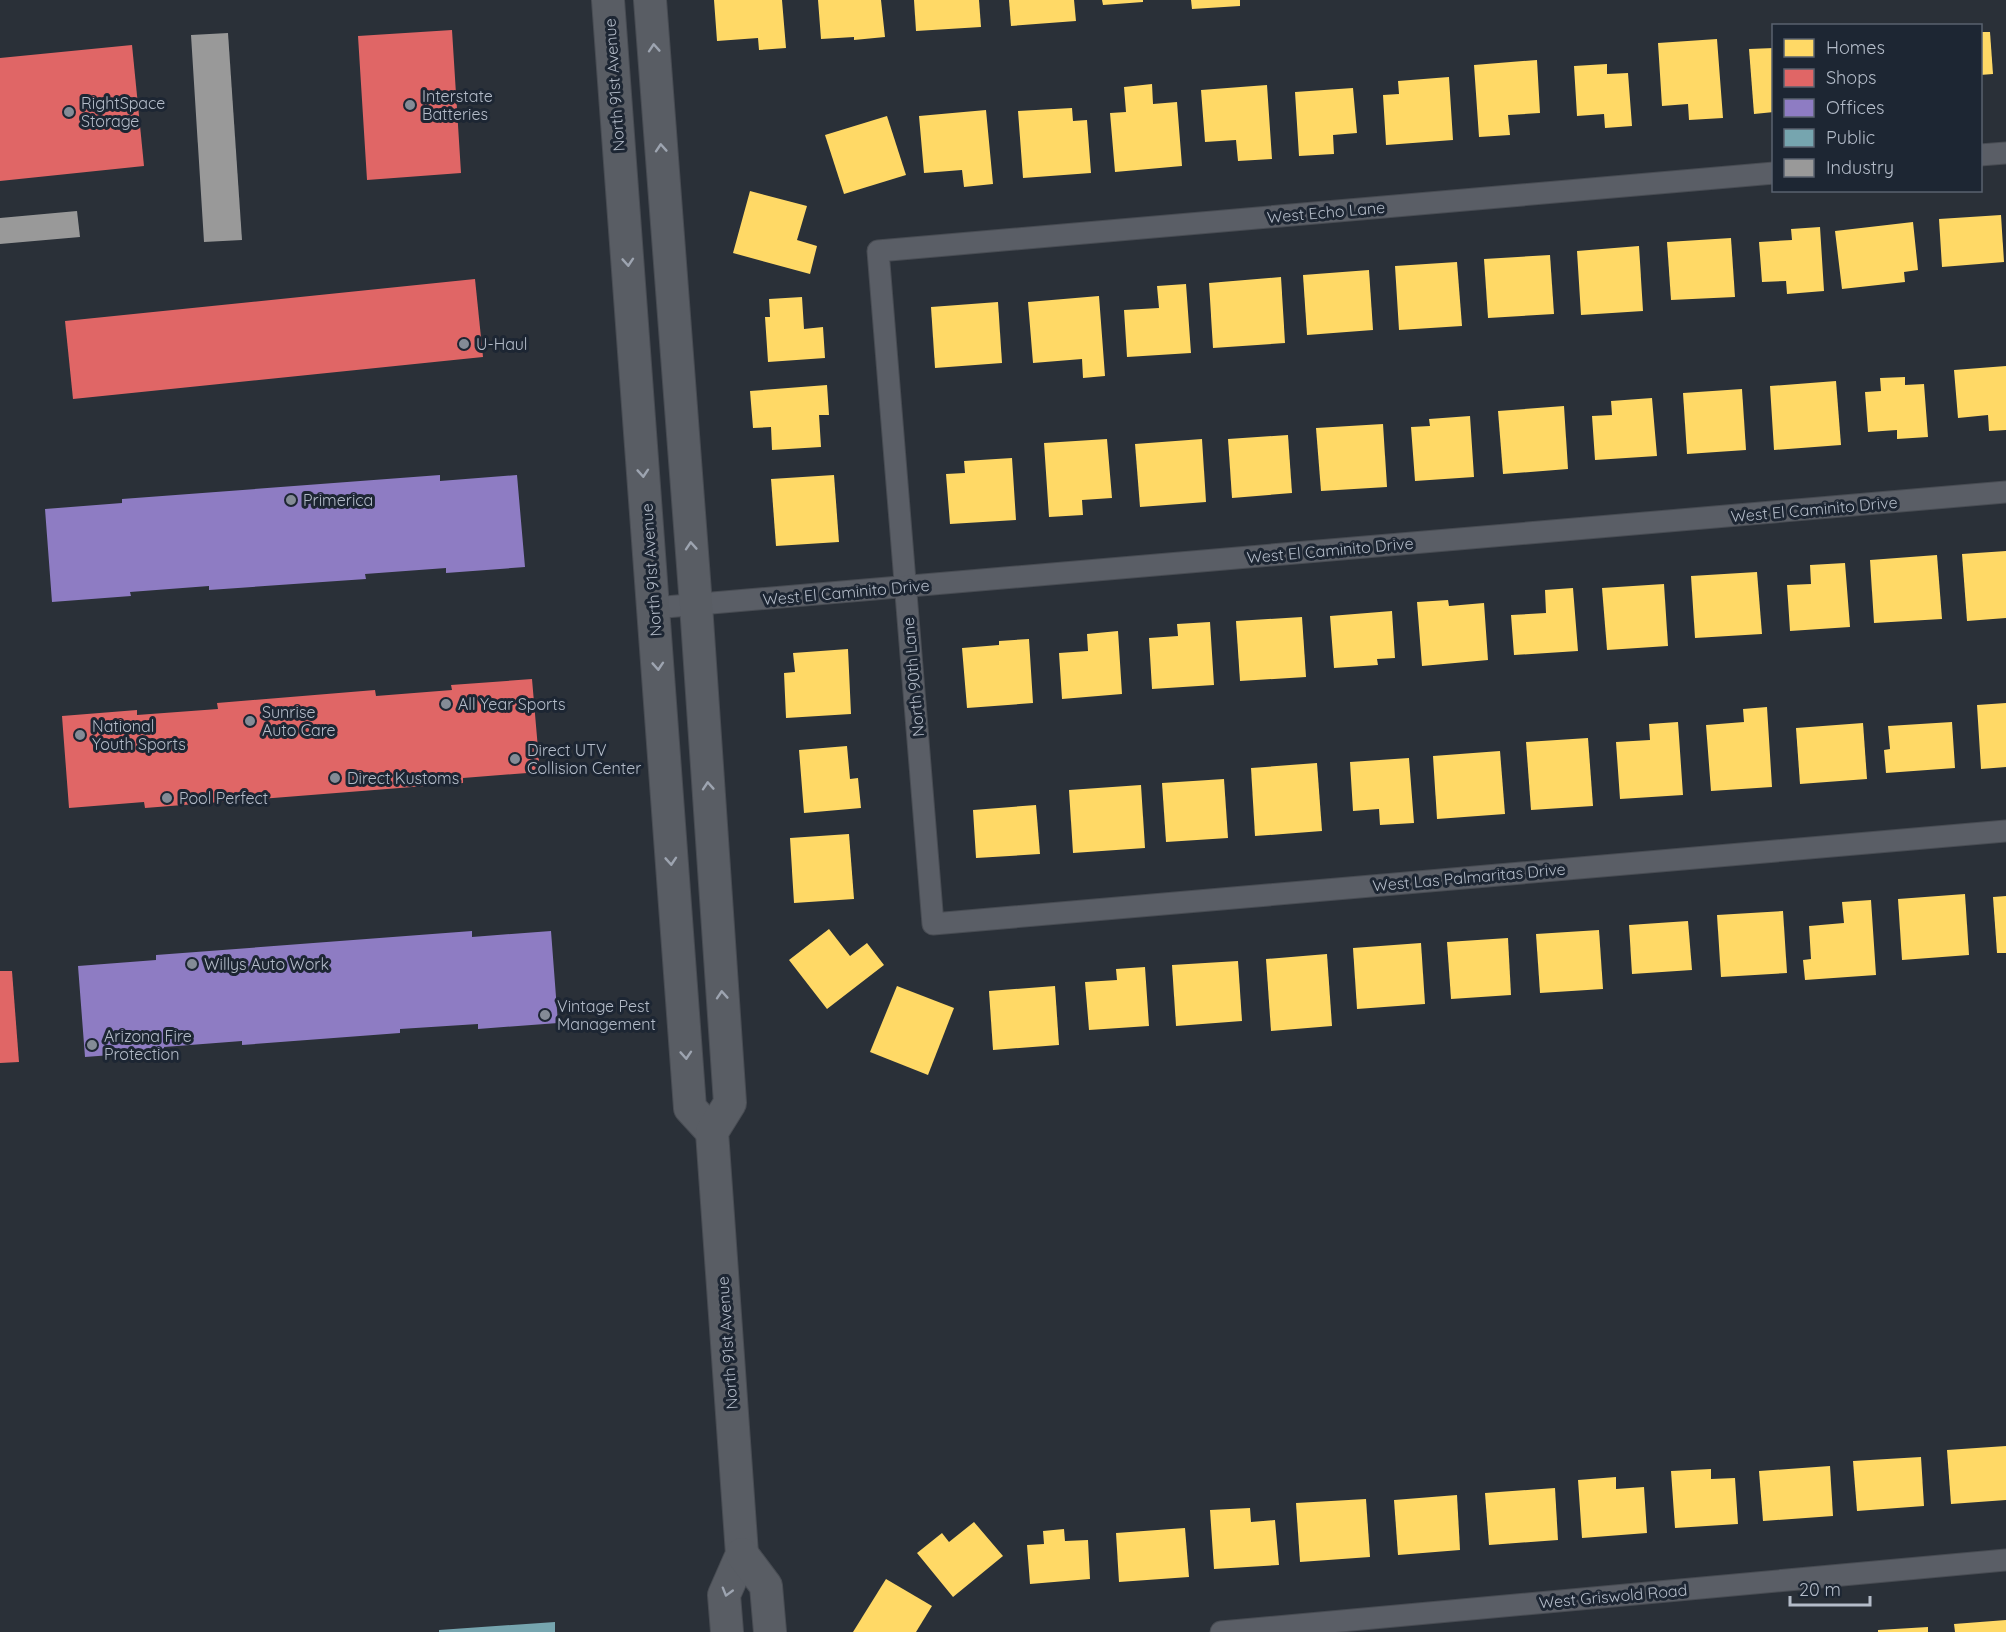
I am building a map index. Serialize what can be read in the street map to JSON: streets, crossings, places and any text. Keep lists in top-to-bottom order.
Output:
{
  "streets": {
    "main road": ["North 91st Avenue"],
    "street": [
      "West Echo Lane",
      "West El Caminito Drive",
      "North 90th Lane",
      "West Las Palmaritas Drive",
      "West Griswold Road"
    ]
  },
  "crossings": [
    ["North 91st Avenue", "West El Caminito Drive"],
    ["West Echo Lane", "North 90th Lane"],
    ["West El Caminito Drive", "North 90th Lane"],
    ["North 90th Lane", "West Las Palmaritas Drive"]
  ],
  "places": [
    "Interstate Batteries",
    "RightSpace Storage",
    "U-Haul",
    "Primerica",
    "All Year Sports",
    "Sunrise Auto Care",
    "National Youth Sports",
    "Direct UTV Collision Center",
    "Direct Kustoms",
    "Pool Perfect",
    "Willys Auto Work",
    "Vintage Pest Management",
    "Arizona Fire Protection"
  ],
  "legend": [
    "Homes",
    "Shops",
    "Offices",
    "Public",
    "Industry"
  ],
  "scale_bar": "20 m"
}
